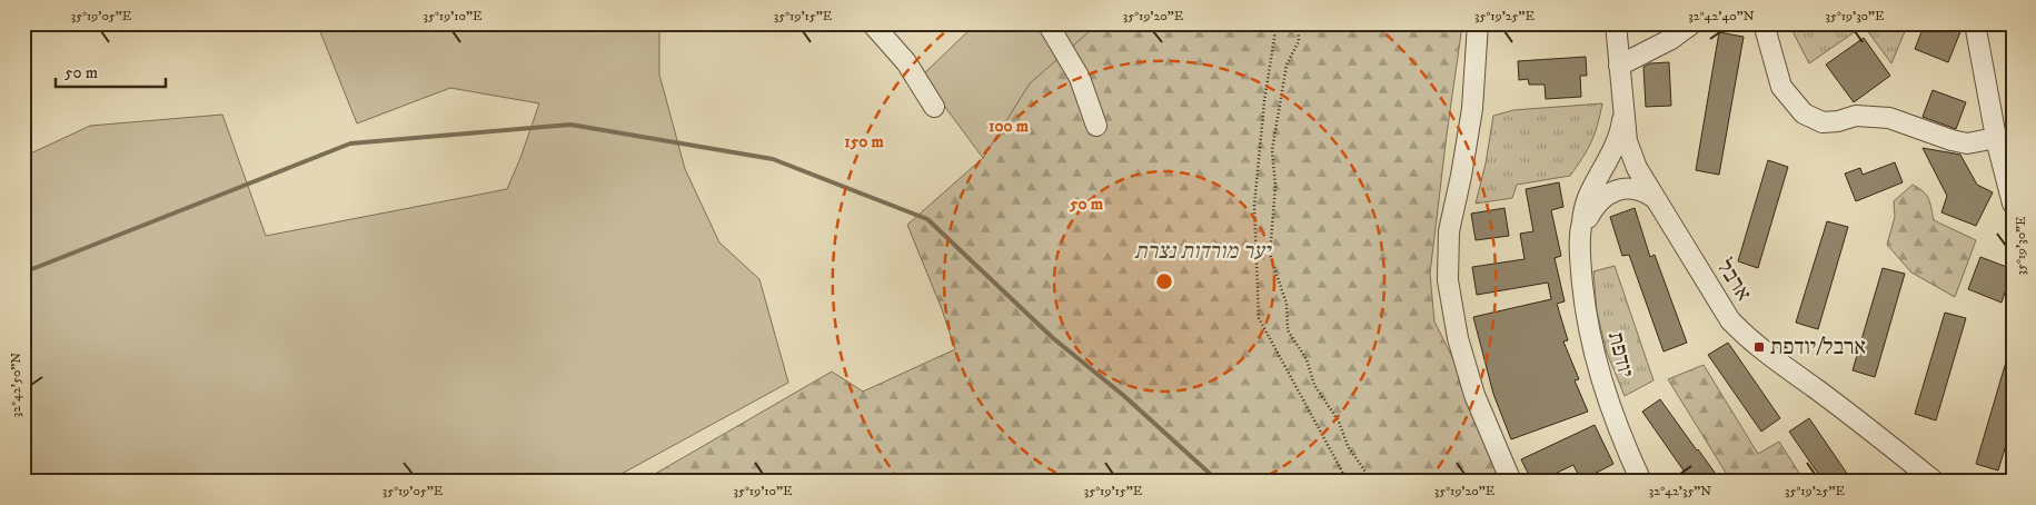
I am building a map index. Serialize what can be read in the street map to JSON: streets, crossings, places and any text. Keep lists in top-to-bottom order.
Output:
{
  "streets": {
    "street": ["ארבל", "יודפת"]
  },
  "crossings": [
    ["ארבל", "יודפת"]
  ],
  "parks": ["יער מורדות נצרת"],
  "places": {
    "transit": ["ארבל/יודפת"]
  },
  "scale_bar": "50 m",
  "coordinates": [
    "35°19'05\"E",
    "35°19'10\"E",
    "35°19'15\"E",
    "35°19'20\"E",
    "35°19'25\"E",
    "32°42'40\"N",
    "35°19'30\"E",
    "32°42'50\"N",
    "32°42'35\"N"
  ],
  "rings": ["100 m", "150 m", "50 m"]
}
